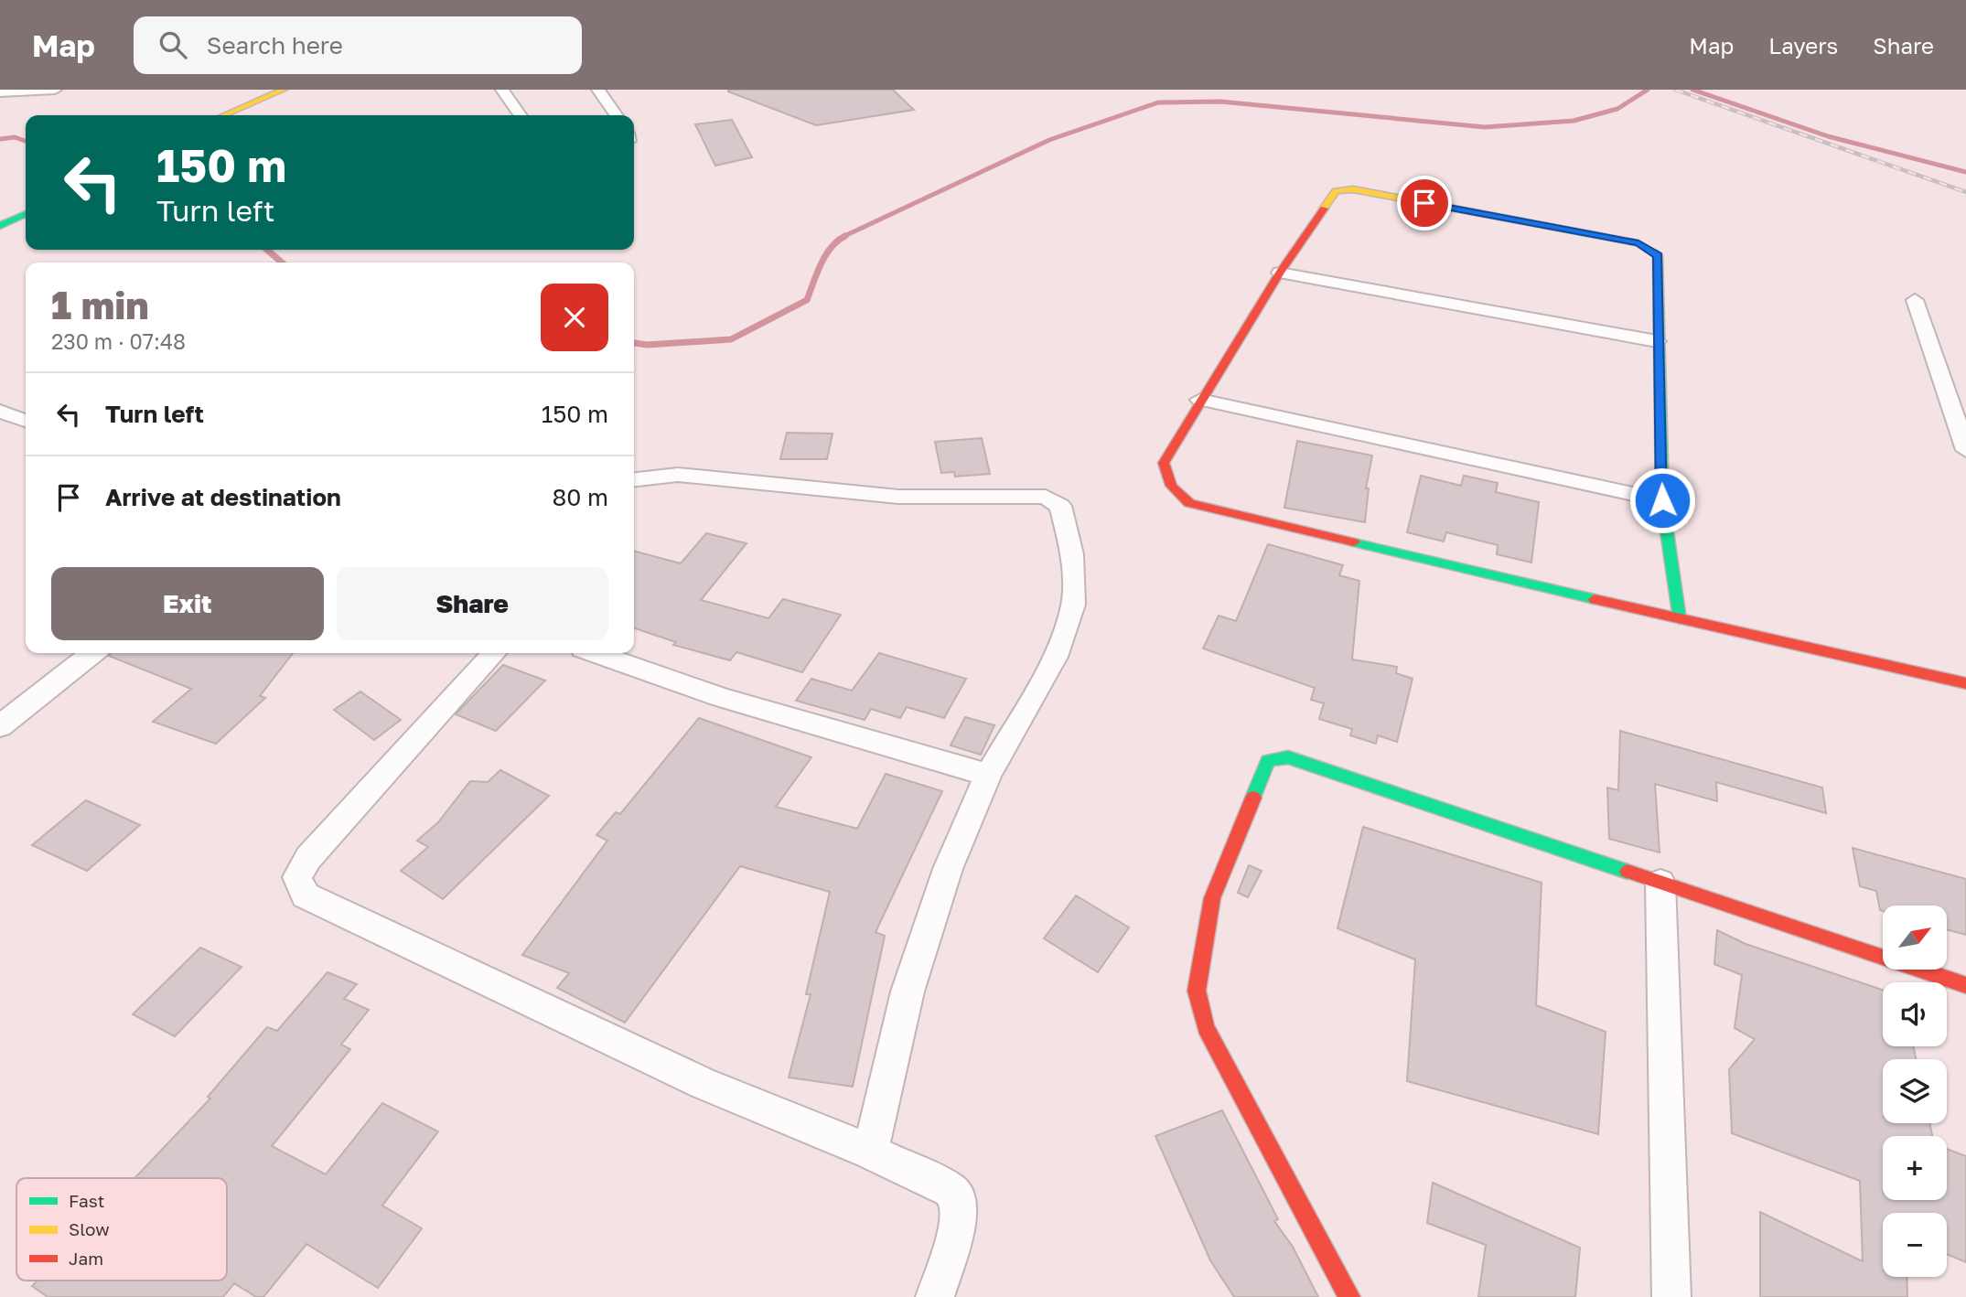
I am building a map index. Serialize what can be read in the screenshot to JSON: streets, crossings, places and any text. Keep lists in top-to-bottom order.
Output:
{
  "legend": ["Fast", "Slow", "Jam"],
  "north": "top right",
  "page": {
    "header": "Map",
    "search": "Search here",
    "nav": ["Map", "Layers", "Share"],
    "turn": ["150 m", "Turn left"],
    "heading": ["1 min", "230 m · 07:48"],
    "list": [
      {
        "name": "Turn left",
        "value": "150 m"
      },
      {
        "name": "Arrive at destination",
        "value": "80 m"
      }
    ],
    "buttons": ["Exit", "Share"],
    "map_buttons": ["+", "−"]
  }
}
